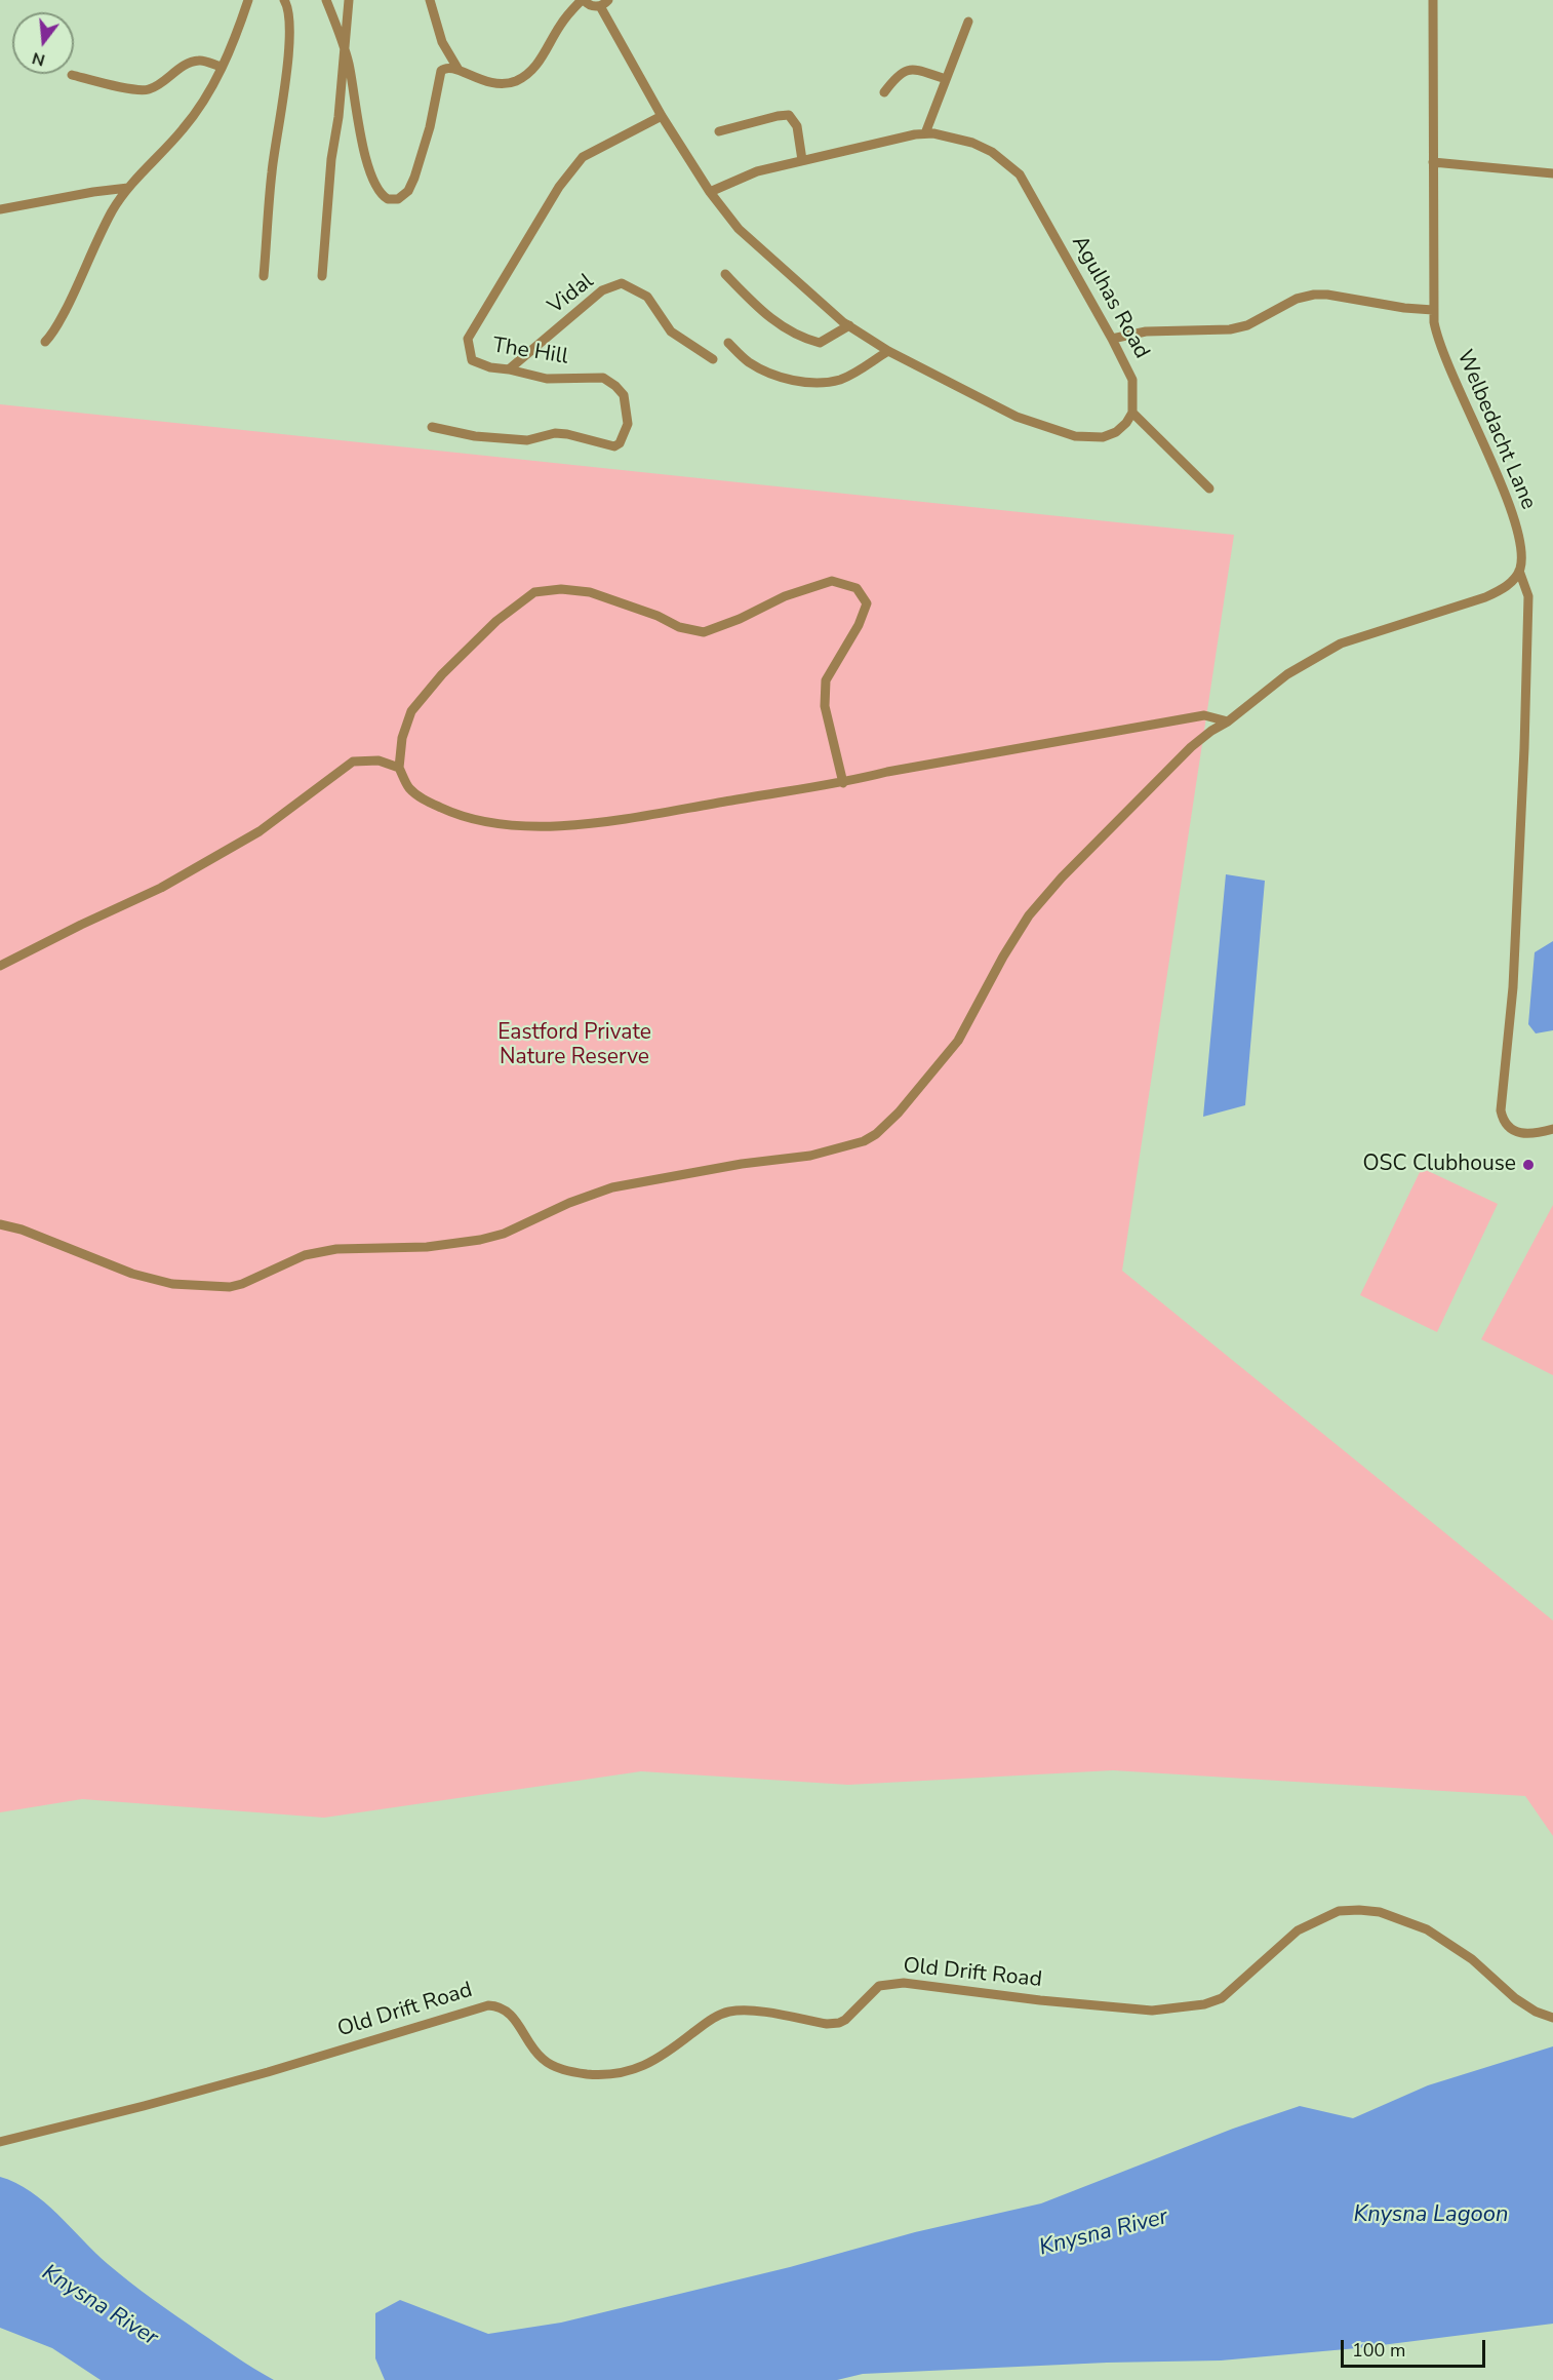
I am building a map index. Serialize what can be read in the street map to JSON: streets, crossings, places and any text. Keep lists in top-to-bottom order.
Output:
{
  "streets": {
    "street": [
      "Vidal",
      "Agulhas Road",
      "The Hill",
      "Welbedacht Lane",
      "Old Drift Road"
    ]
  },
  "crossings": [
    ["Vidal", "The Hill"]
  ],
  "water": ["Knysna Lagoon", "Knysna River"],
  "parks": ["Eastford Private Nature Reserve"],
  "places": ["OSC Clubhouse"],
  "scale_bar": "100 m",
  "north": "bottom"
}
